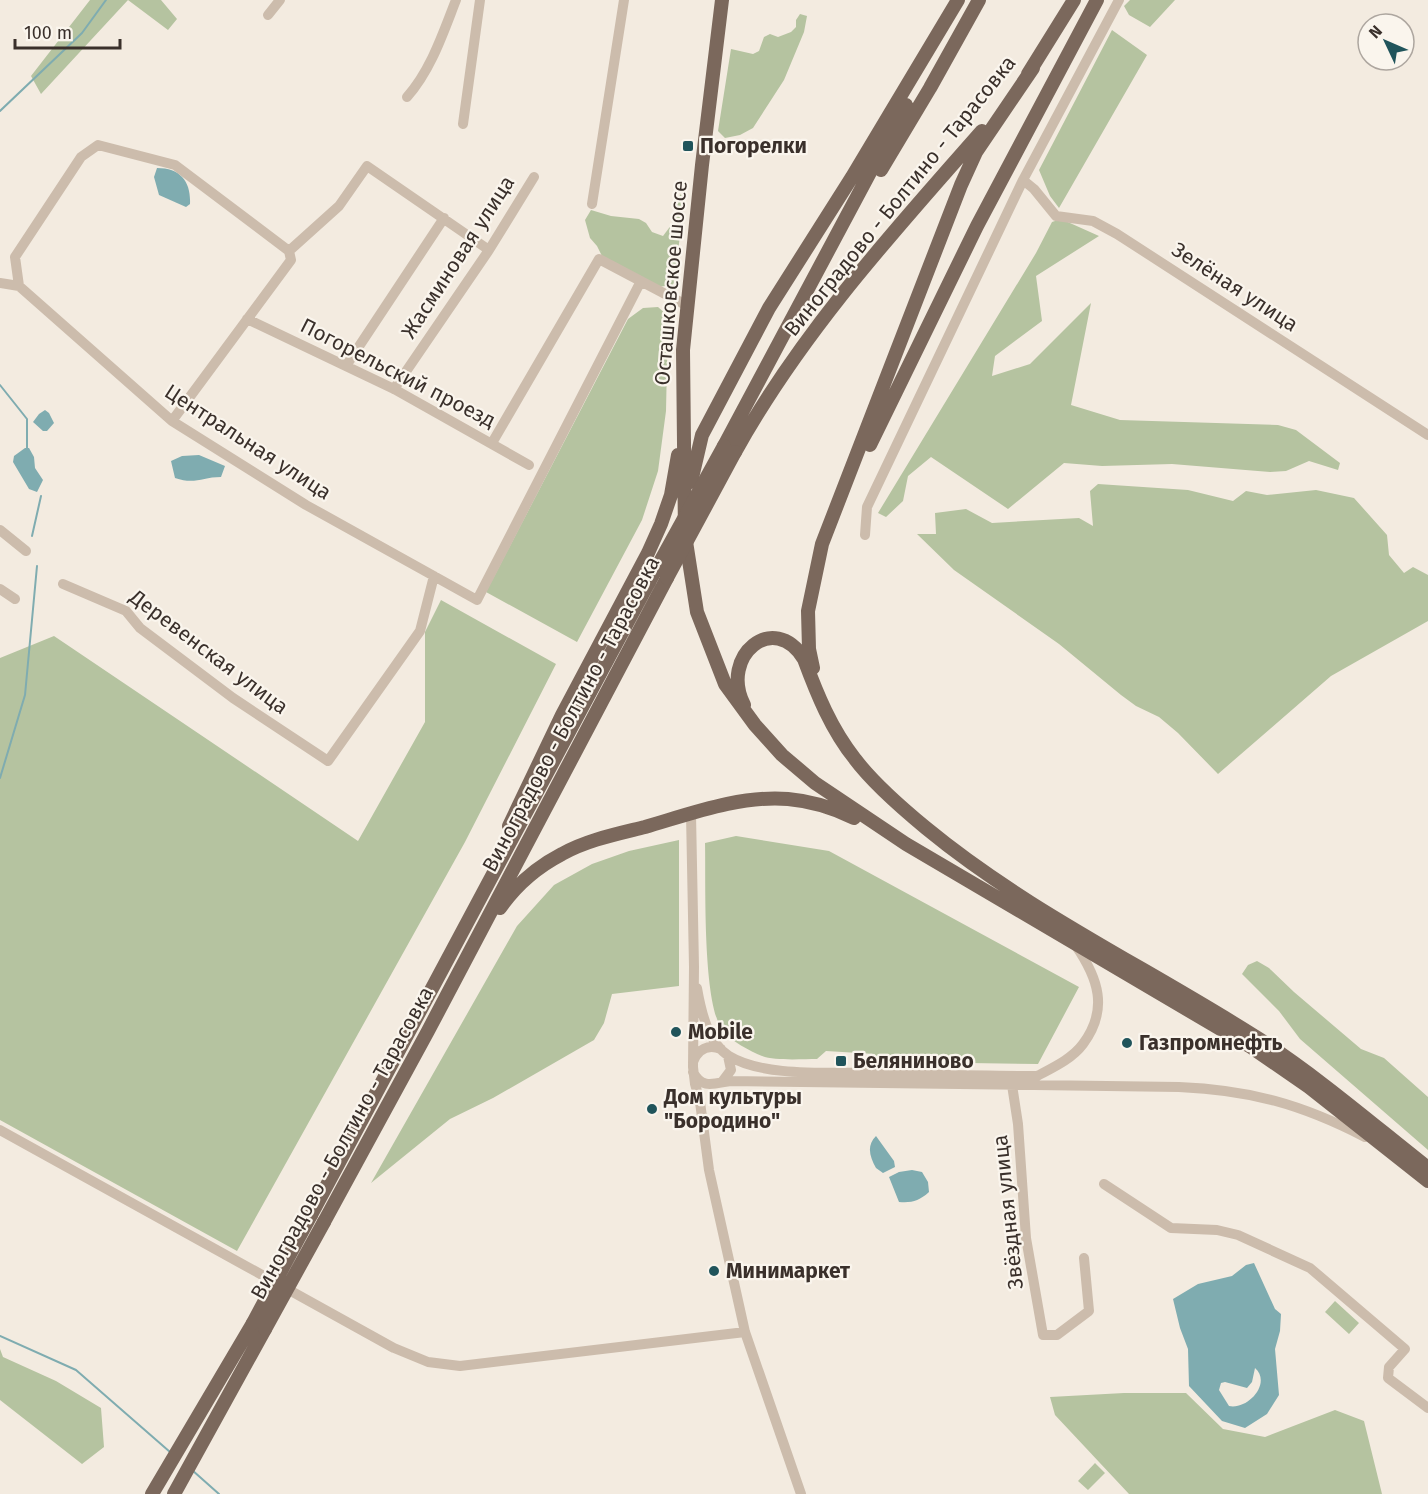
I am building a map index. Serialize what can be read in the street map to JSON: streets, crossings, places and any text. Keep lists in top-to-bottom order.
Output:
{
  "streets": {
    "main road": ["Виноградово - Болтино - Тарасовка", "Осташковское шоссе"],
    "street": [
      "Жасминовая улица",
      "Зелёная улица",
      "Погорельский проезд",
      "Центральная улица",
      "Деревенская улица",
      "Звёздная улица"
    ]
  },
  "crossings": [
    ["Жасминовая улица", "Погорельский проезд"],
    ["Центральная улица", "Деревенская улица"]
  ],
  "places": {
    "transit": ["Погорелки", "Беляниново"],
    "other": [
      "Mobile",
      "Газпромнефть",
      "Дом культуры \"Бородино\"",
      "Минимаркет"
    ]
  },
  "scale_bar": "100 m",
  "north": "top left"
}
